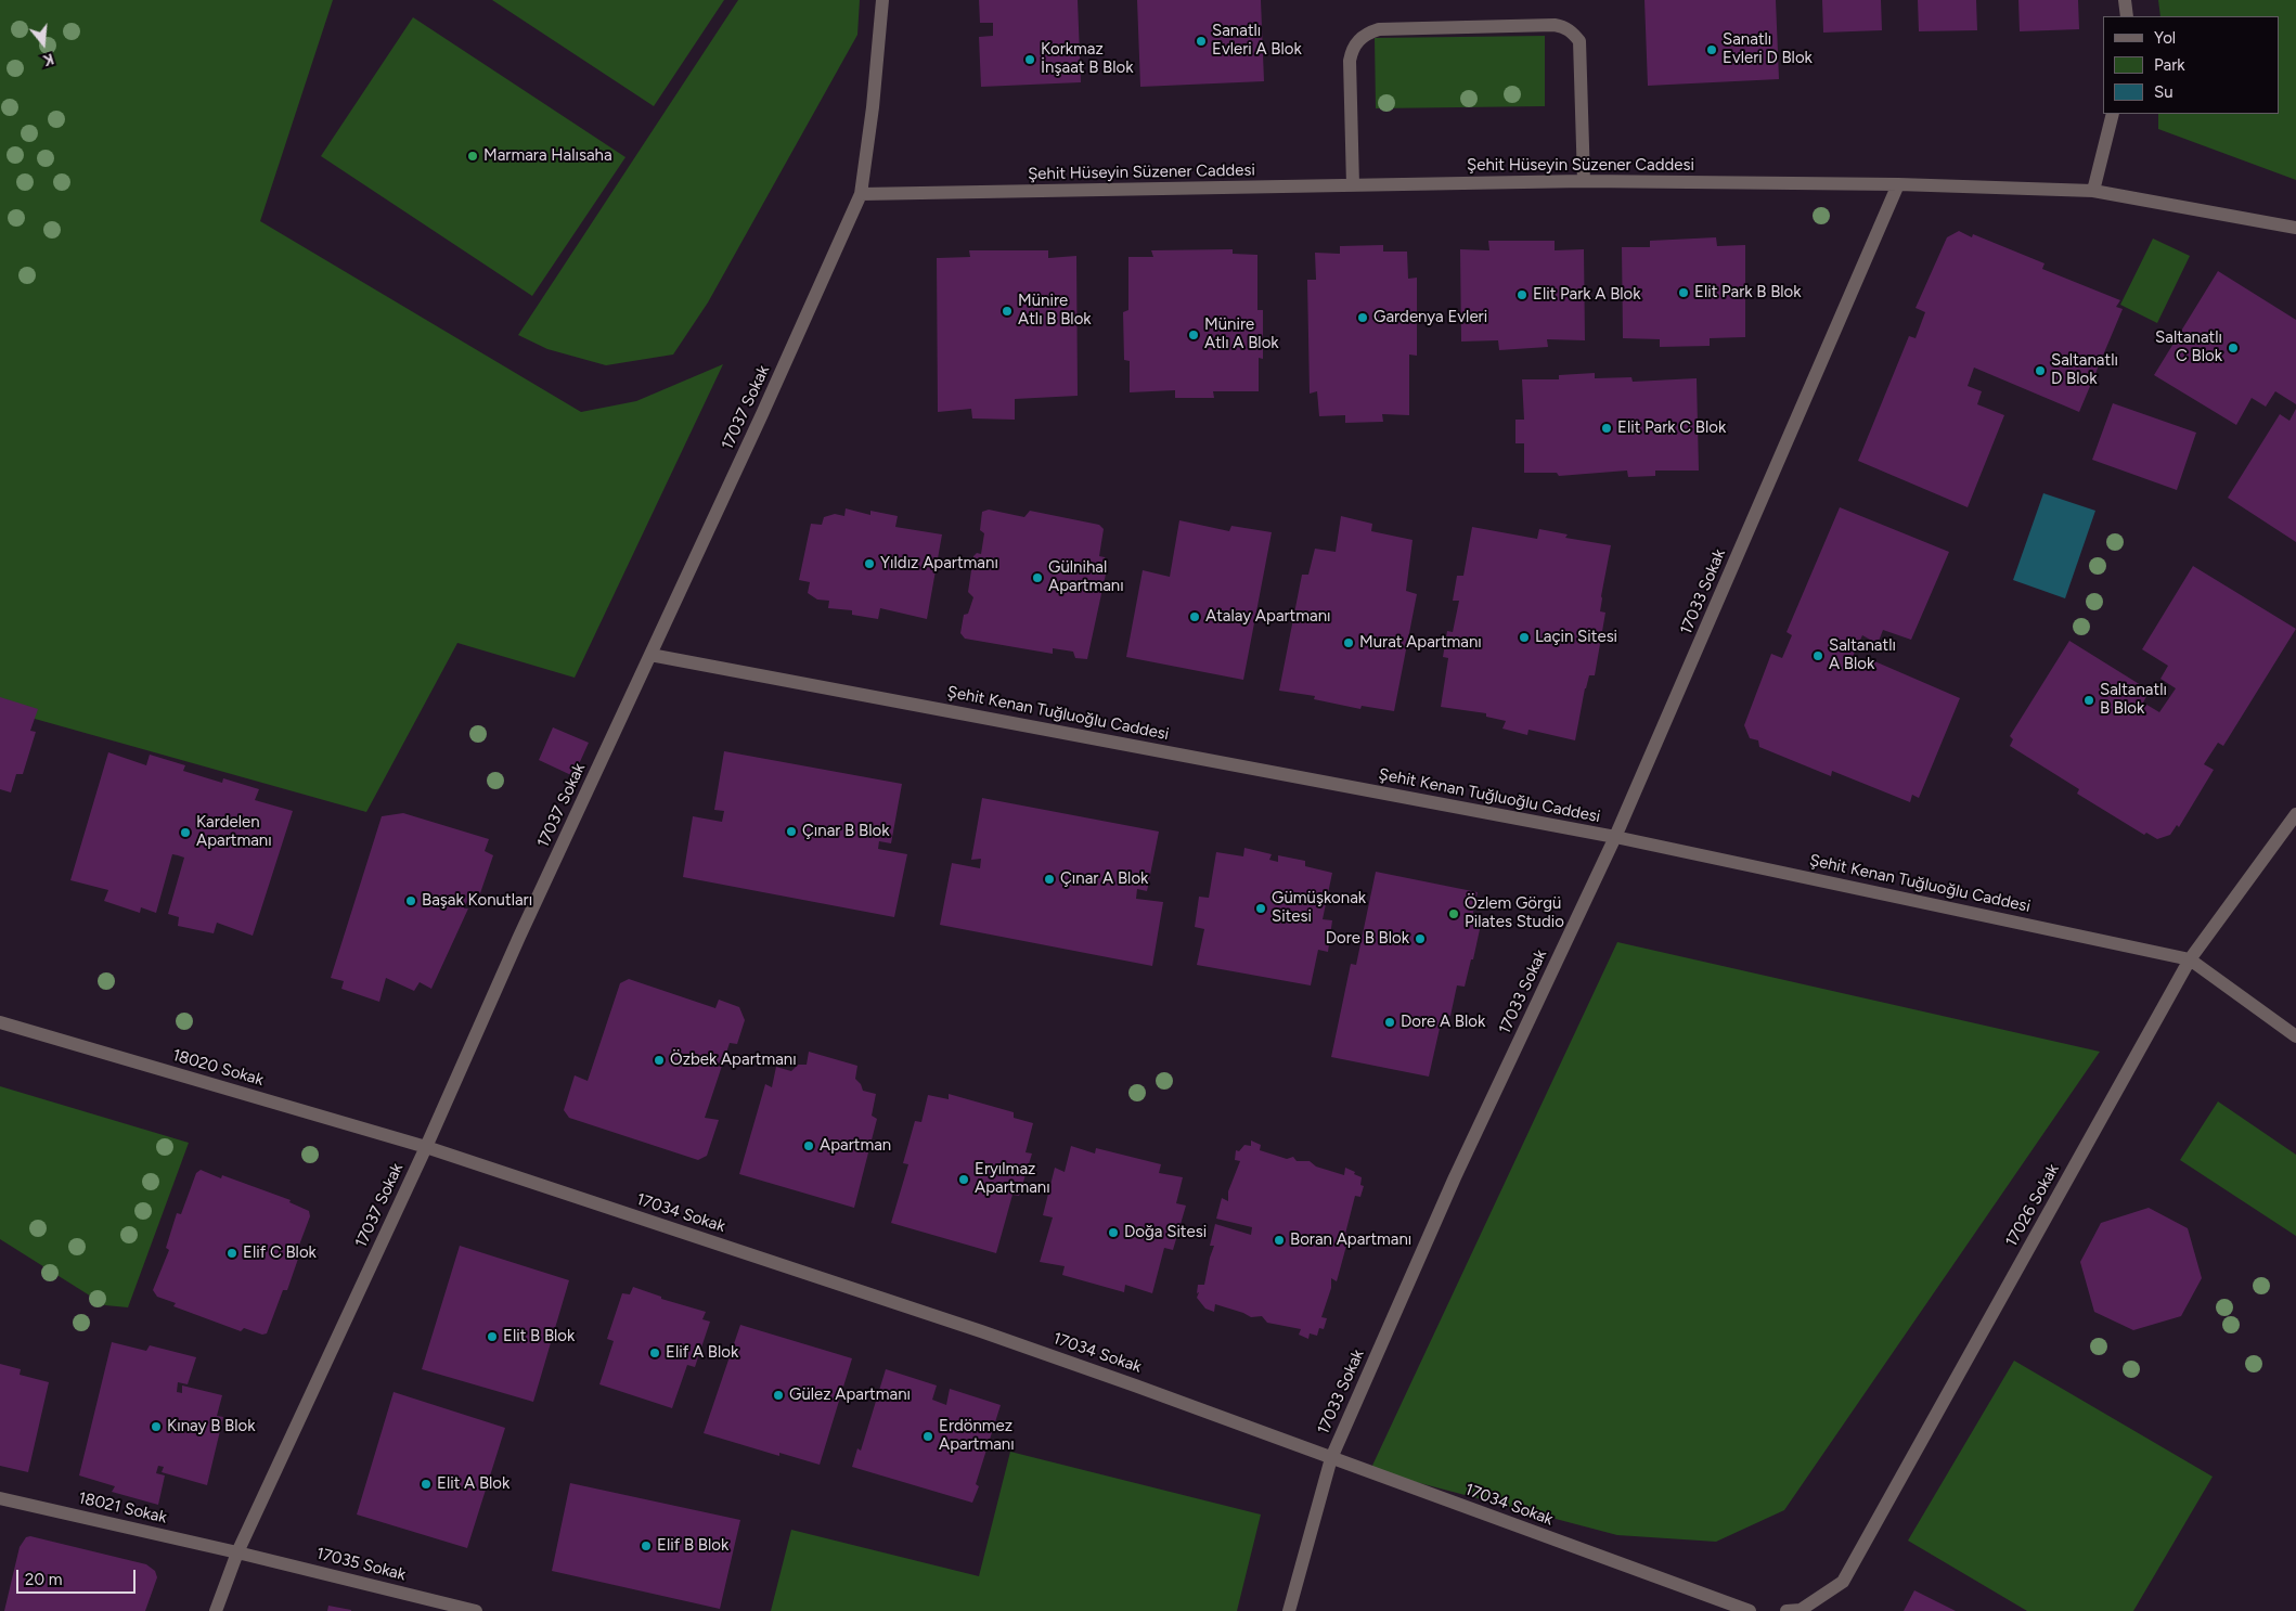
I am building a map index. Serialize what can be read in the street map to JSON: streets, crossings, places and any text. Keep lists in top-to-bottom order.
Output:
{
  "streets": {
    "street": [
      "Şehit Hüseyin Süzener Caddesi",
      "17037 Sokak",
      "17033 Sokak",
      "Şehit Kenan Tuğluoğlu Caddesi",
      "18020 Sokak",
      "17026 Sokak",
      "17034 Sokak",
      "18021 Sokak",
      "17035 Sokak"
    ]
  },
  "crossings": [
    ["Şehit Hüseyin Süzener Caddesi", "17037 Sokak"],
    ["Şehit Hüseyin Süzener Caddesi", "17033 Sokak"],
    ["17037 Sokak", "Şehit Kenan Tuğluoğlu Caddesi"],
    ["17037 Sokak", "18020 Sokak"],
    ["17037 Sokak", "17034 Sokak"],
    ["17037 Sokak", "18021 Sokak"],
    ["17037 Sokak", "17035 Sokak"],
    ["17033 Sokak", "Şehit Kenan Tuğluoğlu Caddesi"],
    ["17033 Sokak", "17034 Sokak"],
    ["Şehit Kenan Tuğluoğlu Caddesi", "17026 Sokak"],
    ["18020 Sokak", "17034 Sokak"],
    ["18021 Sokak", "17035 Sokak"]
  ],
  "places": [
    "Sanatlı Evleri A Blok",
    "Sanatlı Evleri D Blok",
    "Korkmaz İnşaat B Blok",
    "Marmara Halısaha",
    "Elit Park B Blok",
    "Elit Park A Blok",
    "Münire Atlı B Blok",
    "Gardenya Evleri",
    "Münire Atlı A Blok",
    "Saltanatlı C Blok",
    "Saltanatlı D Blok",
    "Elit Park C Blok",
    "Yıldız Apartmanı",
    "Gülnihal Apartmanı",
    "Atalay Apartmanı",
    "Laçin Sitesi",
    "Murat Apartmanı",
    "Saltanatlı A Blok",
    "Saltanatlı B Blok",
    "Çınar B Blok",
    "Kardelen Apartmanı",
    "Çınar A Blok",
    "Başak Konutları",
    "Gümüşkonak Sitesi",
    "Özlem Görgü Pilates Studio",
    "Dore B Blok",
    "Dore A Blok",
    "Özbek Apartmanı",
    "Apartman",
    "Eryılmaz Apartmanı",
    "Doğa Sitesi",
    "Boran Apartmanı",
    "Elif C Blok",
    "Elit B Blok",
    "Elif A Blok",
    "Gülez Apartmanı",
    "Kınay B Blok",
    "Erdönmez Apartmanı",
    "Elit A Blok",
    "Elif B Blok"
  ],
  "legend": ["Yol", "Park", "Su"],
  "scale_bar": "20 m",
  "north": "bottom"
}
